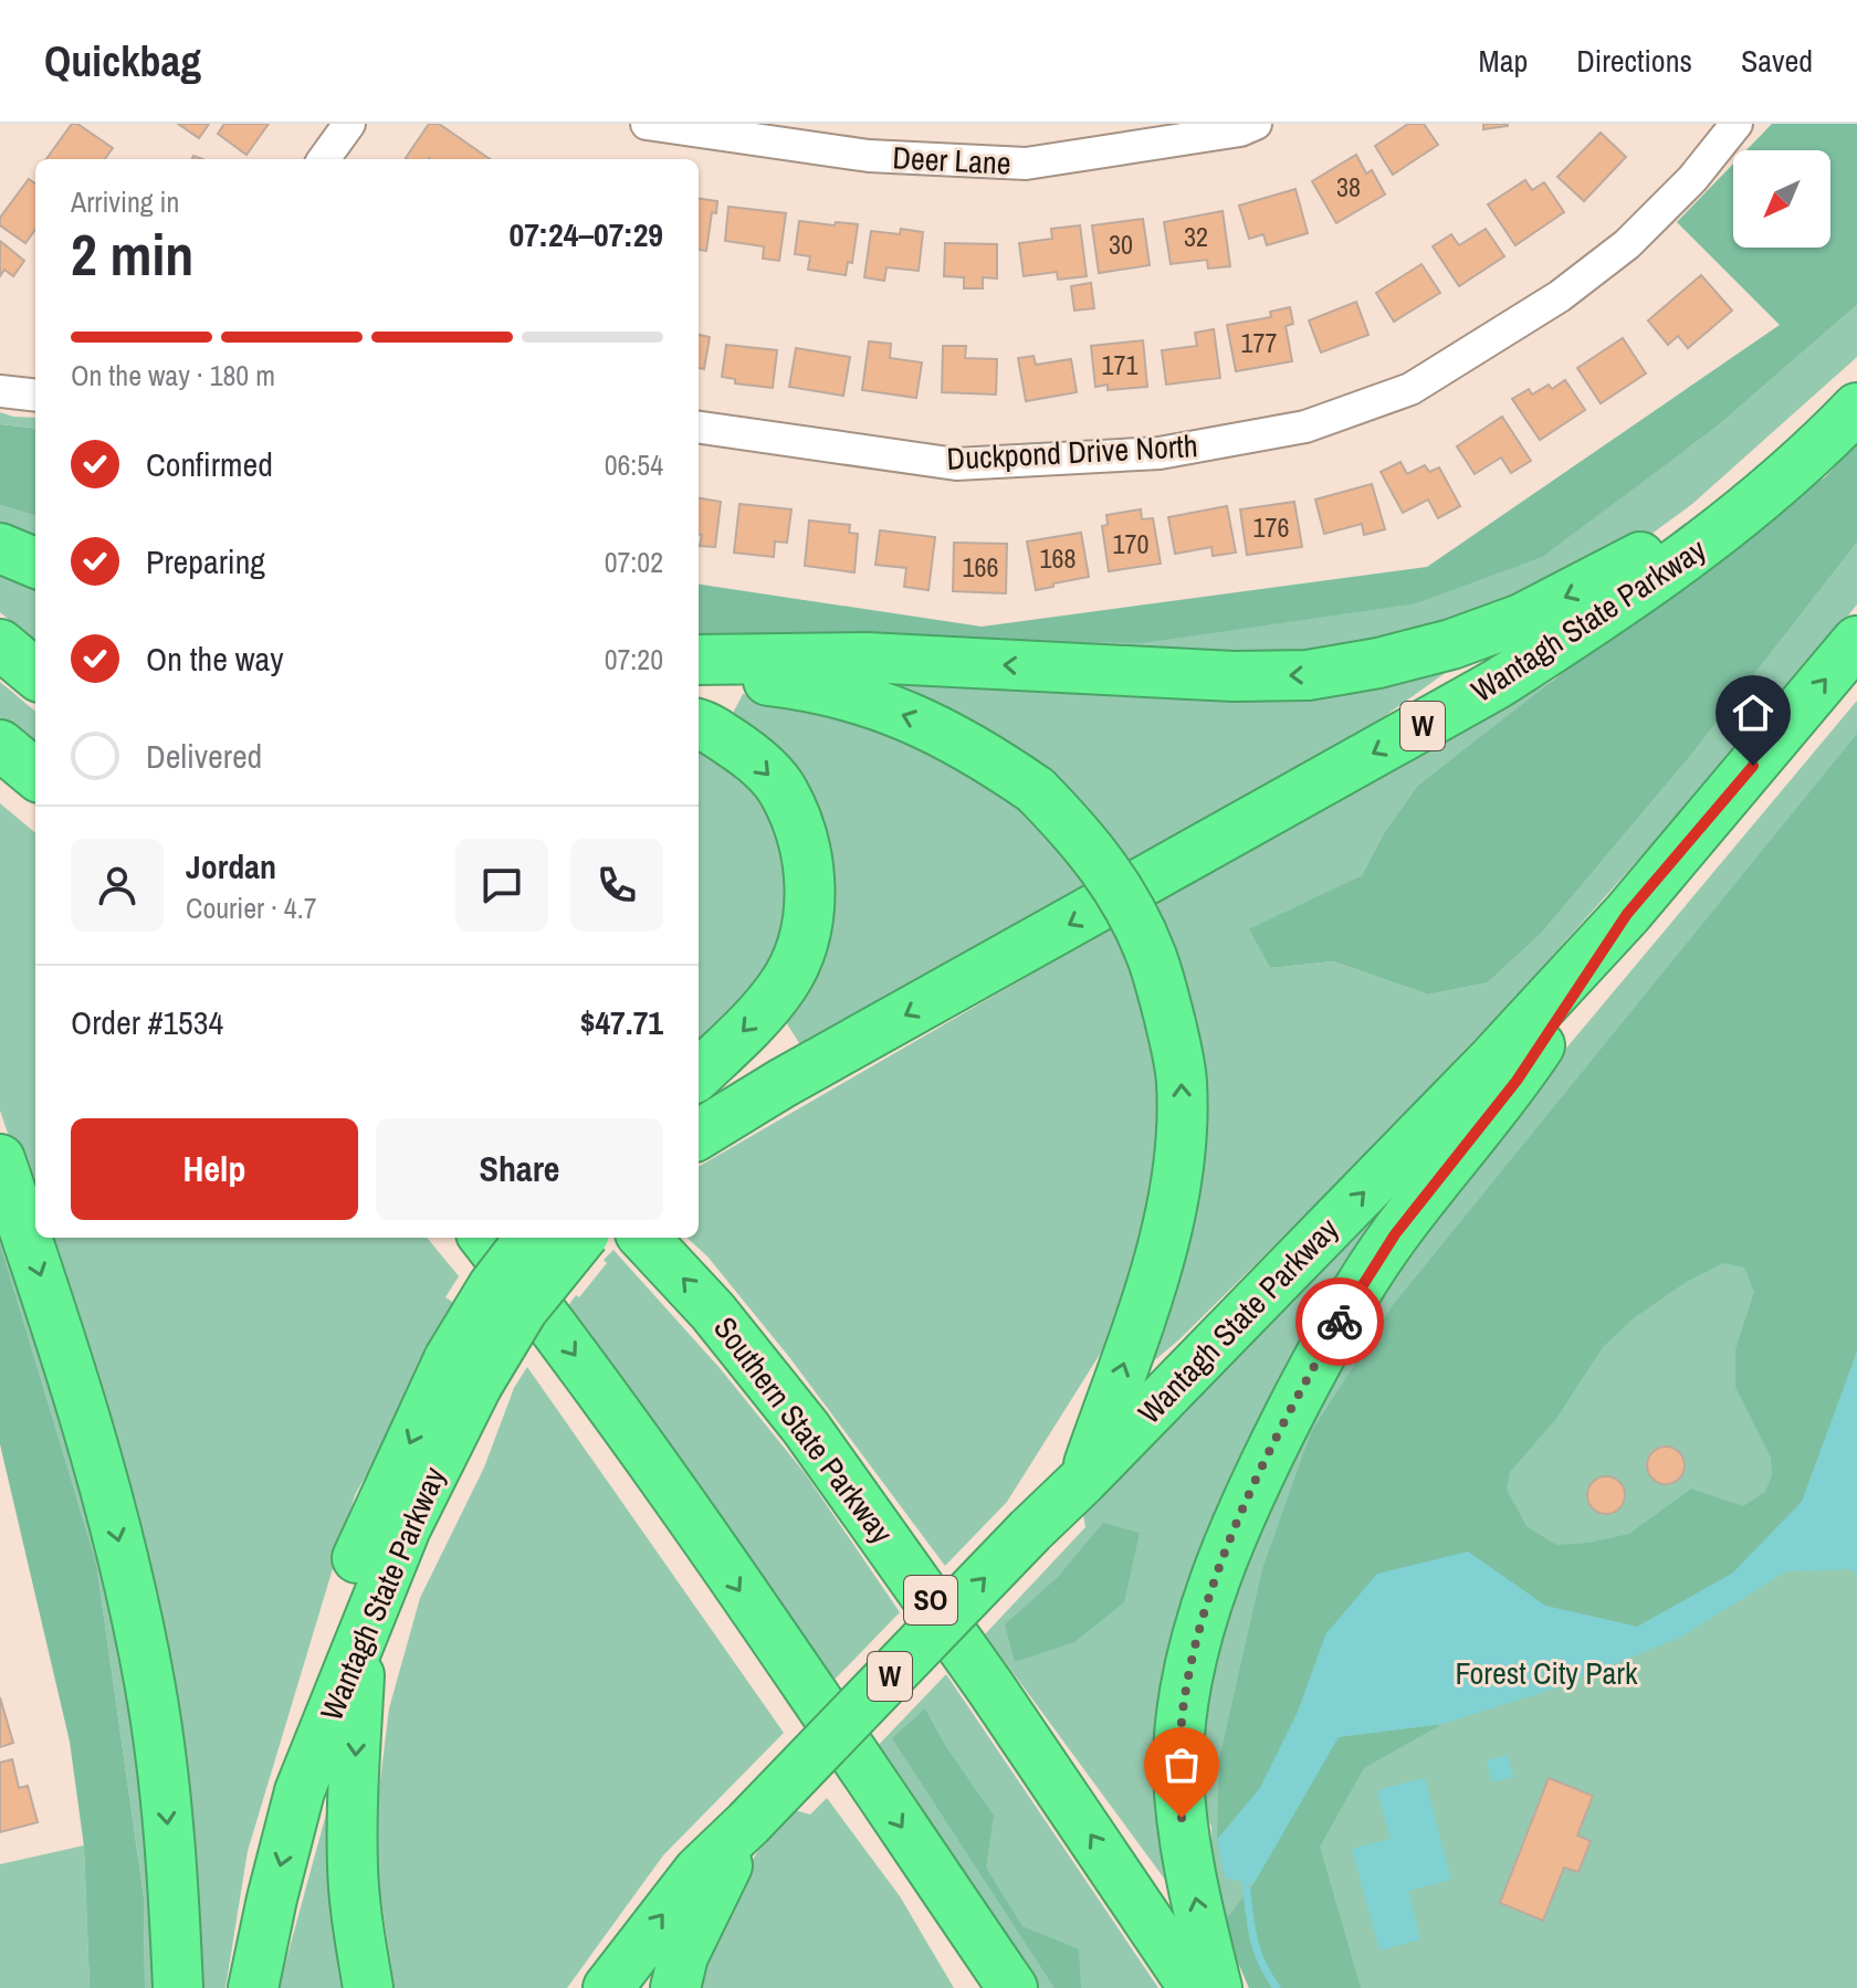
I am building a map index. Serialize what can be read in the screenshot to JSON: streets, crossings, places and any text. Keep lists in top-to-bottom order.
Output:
{
  "streets": {
    "highway": [
      "Wantagh State Parkway",
      "W",
      "Southern State Parkway",
      "SO"
    ],
    "street": ["Deer Lane", "Duckpond Drive North"]
  },
  "parks": ["Forest City Park"],
  "house_numbers": [
    "38",
    "32",
    "30",
    "177",
    "171",
    "176",
    "170",
    "168",
    "166"
  ],
  "north": "bottom left",
  "page": {
    "header": "Quickbag",
    "nav": ["Map", "Directions", "Saved"],
    "heading": ["2 min", "Arriving in", "07:24–07:29"],
    "panel": [
      "Jordan",
      "Courier · 4.7",
      "Order #1534",
      "$47.71"
    ],
    "bar": "On the way · 180 m",
    "list": [
      ["Confirmed", "06:54"],
      ["Preparing", "07:02"],
      ["On the way", "07:20"],
      "Delivered"
    ],
    "buttons": ["Help", "Share"]
  }
}
